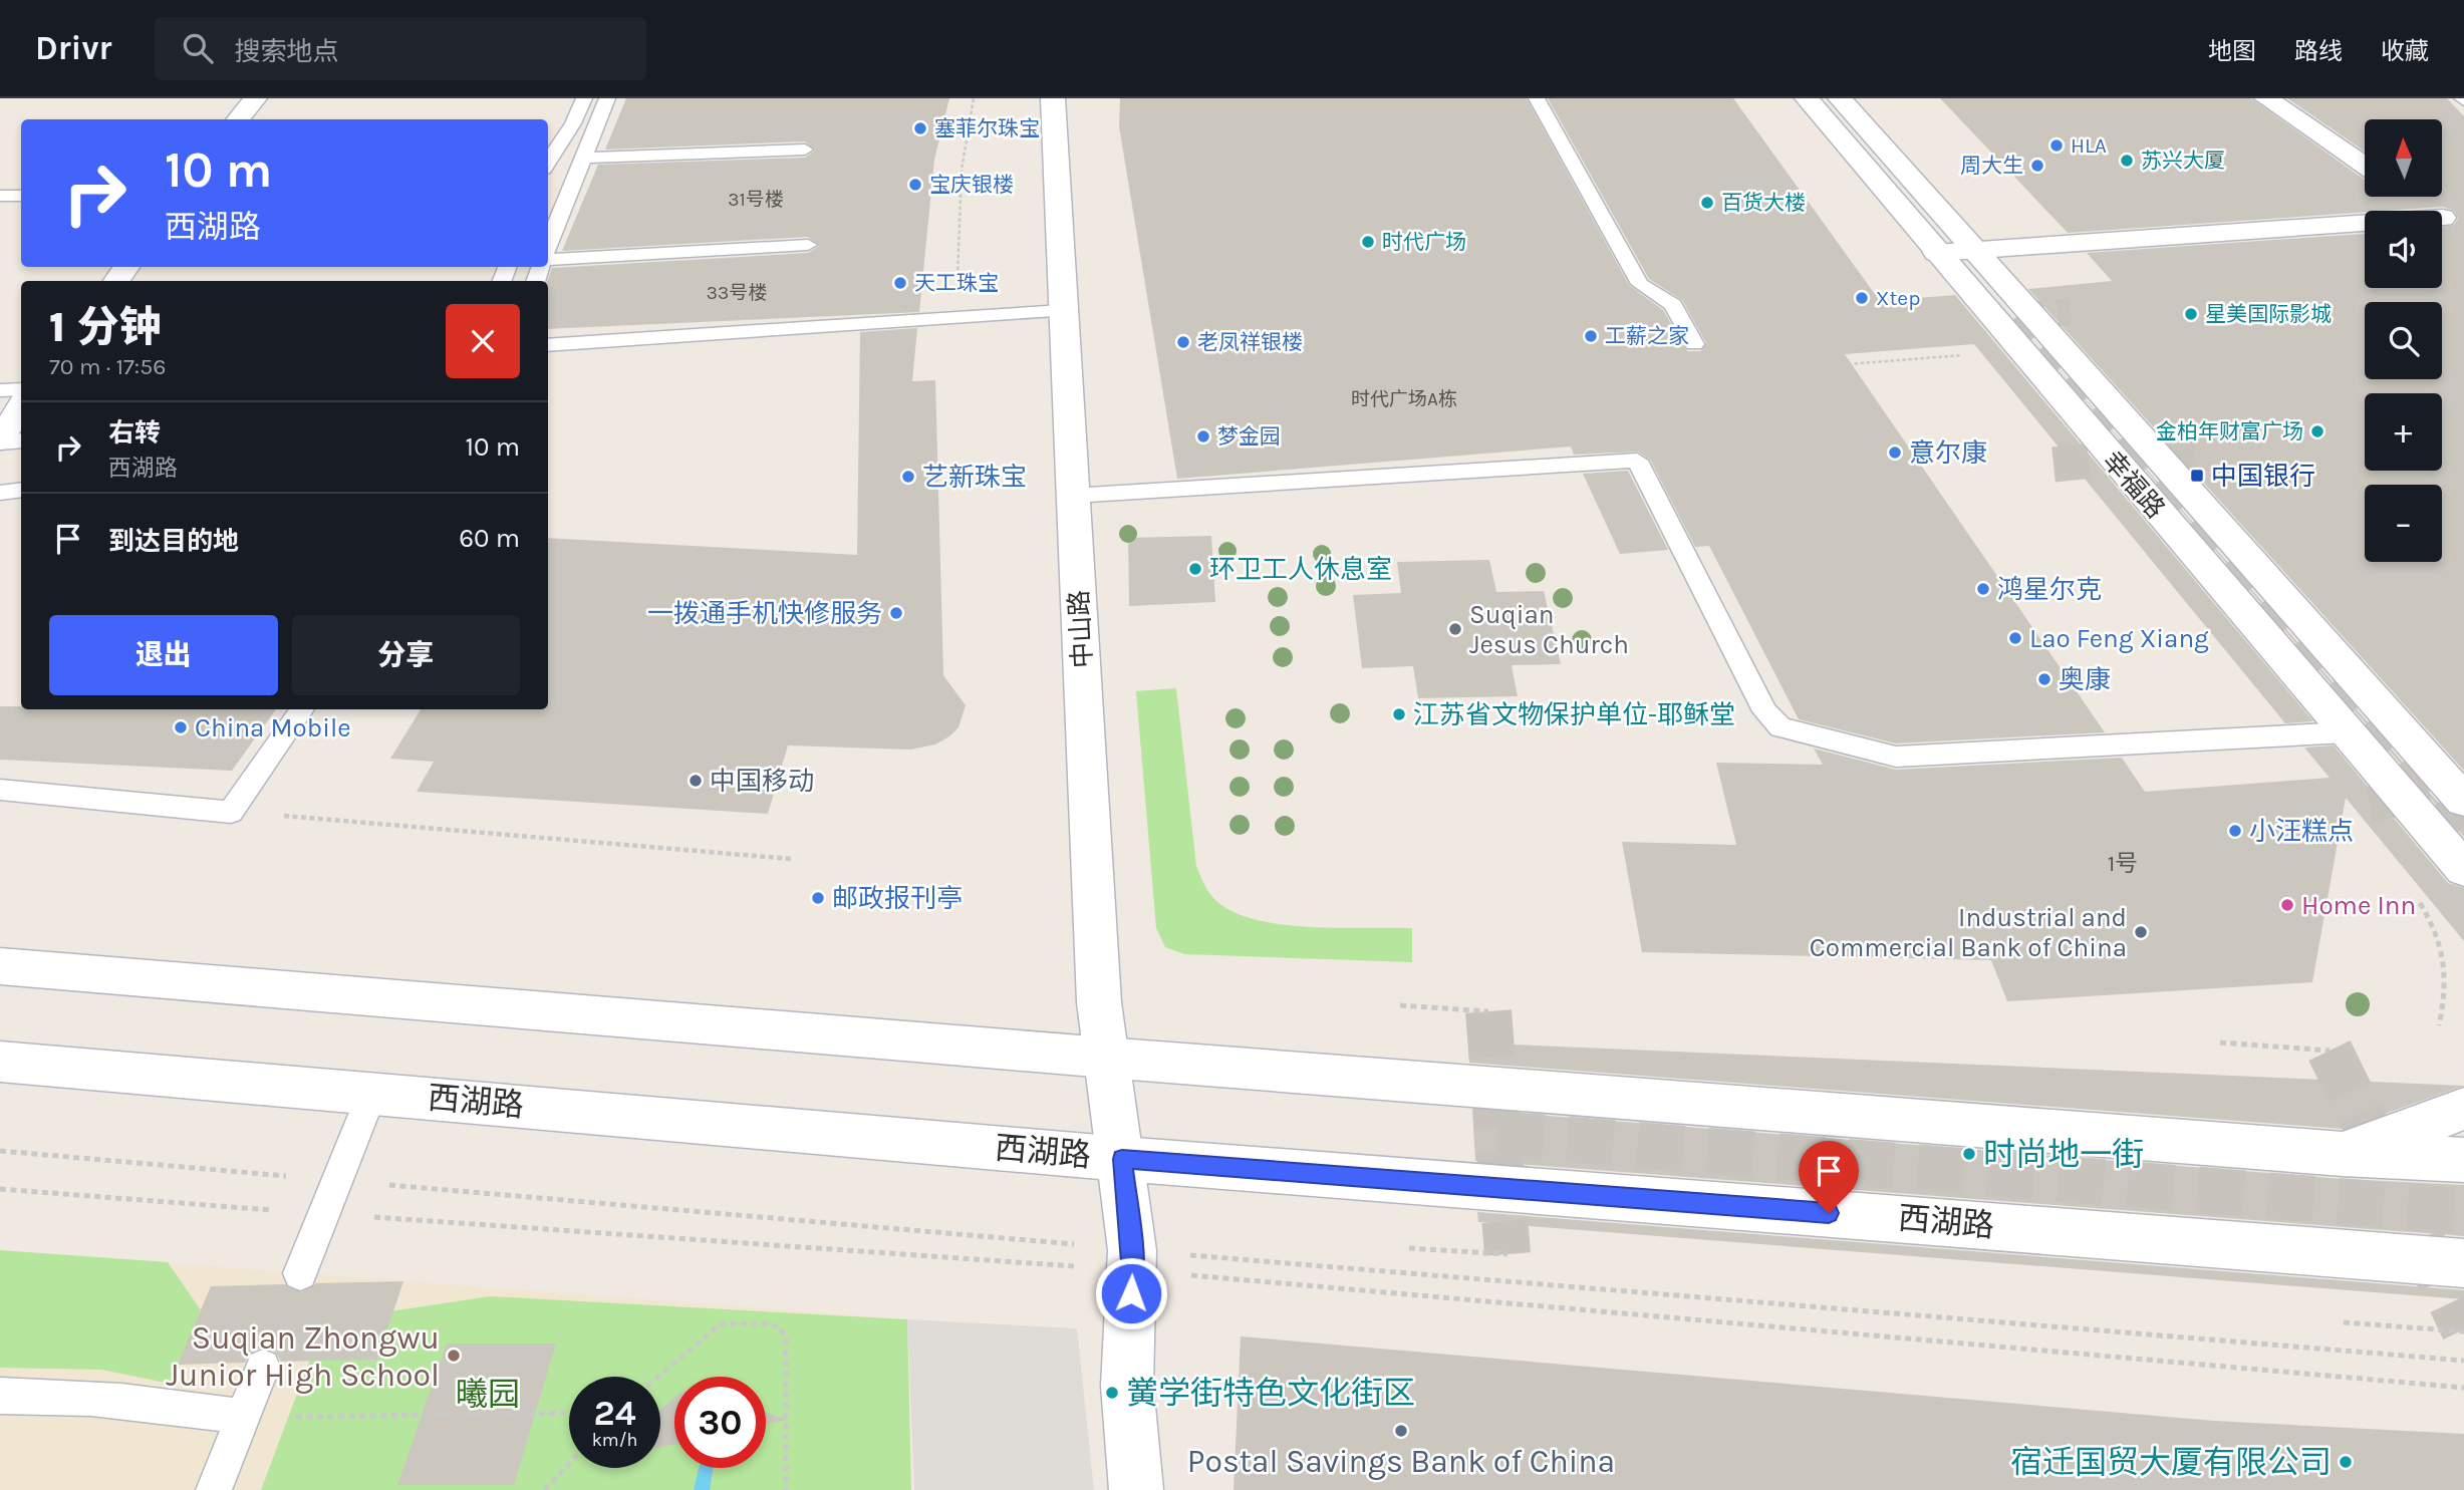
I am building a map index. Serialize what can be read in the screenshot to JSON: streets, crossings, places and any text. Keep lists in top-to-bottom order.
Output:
{
  "streets": {
    "main road": ["幸福路", "中山路", "西湖路"]
  },
  "crossings": [
    ["中山路", "西湖路"]
  ],
  "parks": ["曦园"],
  "places": {
    "other": [
      "塞菲尔珠宝",
      "HLA",
      "苏兴大厦",
      "周大生",
      "宝庆银楼",
      "百货大楼",
      "时代广场",
      "天工珠宝",
      "Xtep",
      "星美国际影城",
      "工薪之家",
      "老凤祥银楼",
      "金柏年财富广场",
      "梦金园",
      "意尔康",
      "艺新珠宝",
      "环卫工人休息室",
      "鸿星尔克",
      "一拨通手机快修服务",
      "Suqian Jesus Church",
      "Lao Feng Xiang",
      "奥康",
      "江苏省文物保护单位-耶稣堂",
      "China Mobile",
      "中国移动",
      "小汪糕点",
      "邮政报刊亭",
      "Home Inn",
      "Industrial and Commercial Bank of China",
      "时尚地一街",
      "Suqian Zhongwu Junior High School",
      "黉学街特色文化街区",
      "Postal Savings Bank of China",
      "宿迁国贸大厦有限公司"
    ],
    "transit": ["中国银行"]
  },
  "house_numbers": [
    "31号楼",
    "33号楼",
    "时代广场A栋",
    "1号"
  ],
  "north": "top",
  "page": {
    "header": "Drivr",
    "search": "搜索地点",
    "nav": ["地图", "路线", "收藏"],
    "map_buttons": ["+", "−"],
    "turn": ["10 m", "西湖路"],
    "heading": ["1 分钟", "70 m · 17:56"],
    "list": [
      {
        "name": "右转",
        "note": "西湖路",
        "value": "10 m"
      },
      {
        "name": "到达目的地",
        "value": "60 m"
      }
    ],
    "buttons": ["退出", "分享"],
    "speed": "24 km/h",
    "limit": "30"
  }
}
